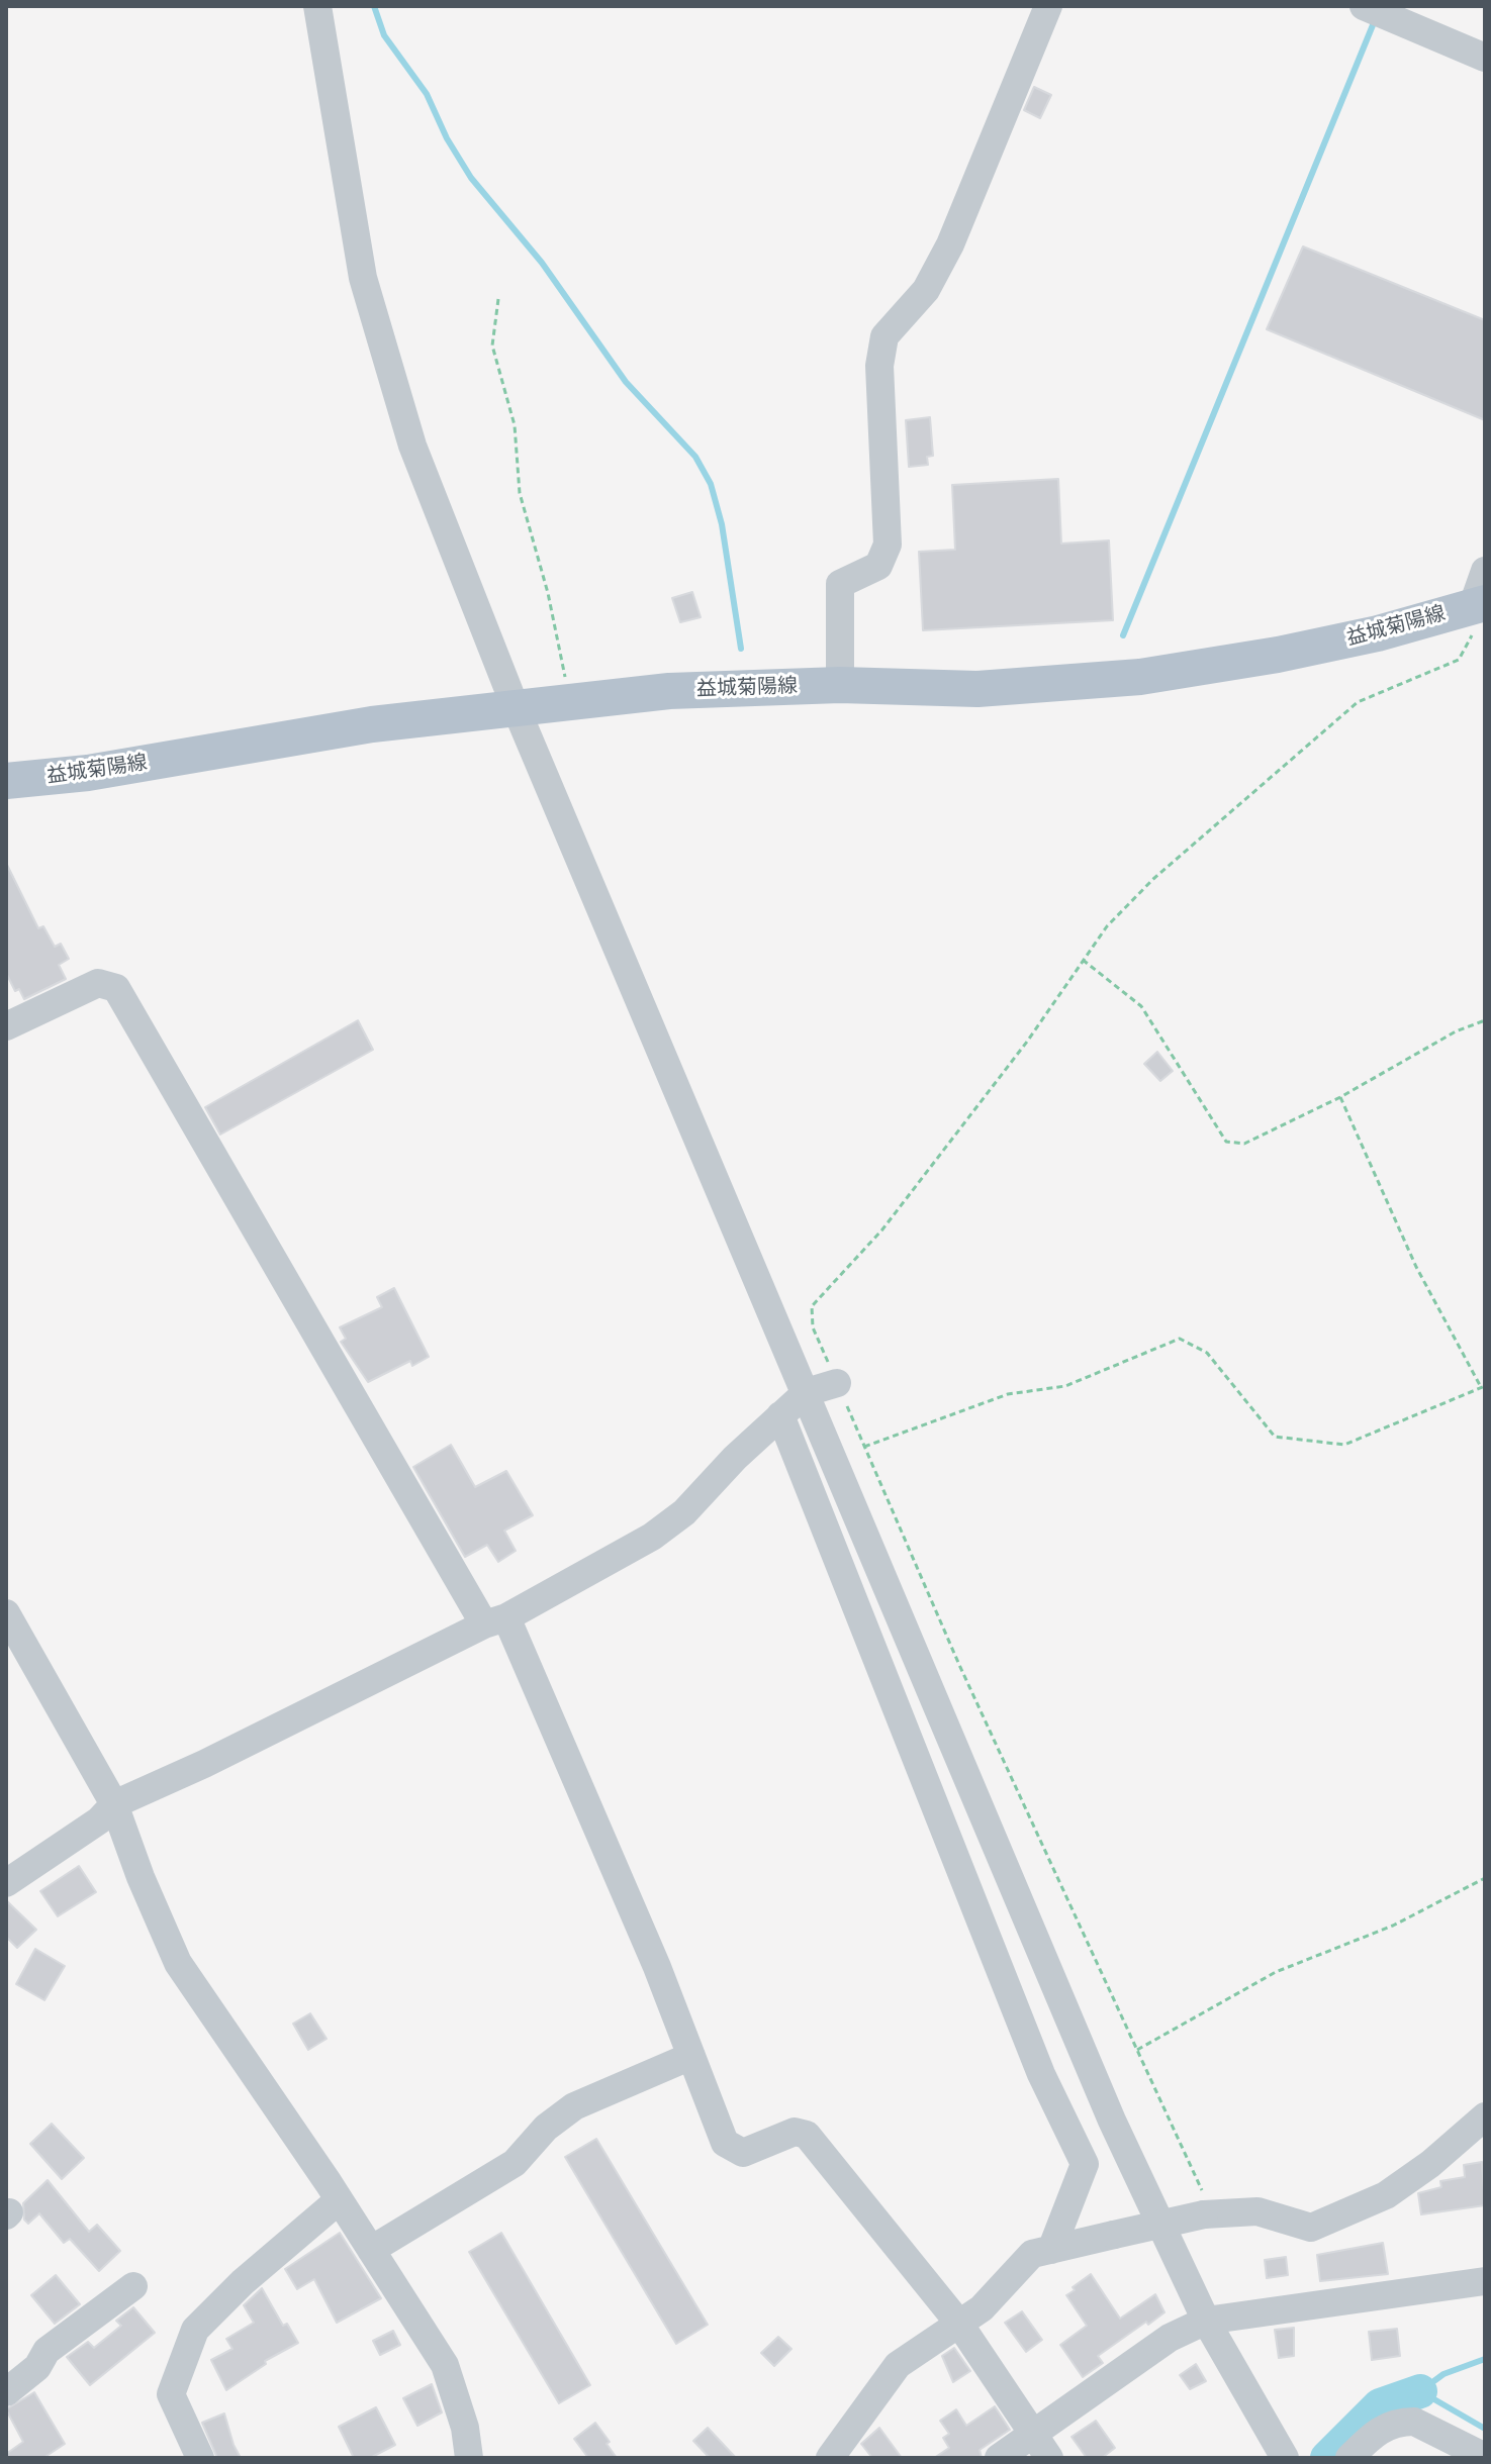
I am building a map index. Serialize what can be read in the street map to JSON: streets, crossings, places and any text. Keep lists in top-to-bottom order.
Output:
{
  "streets": {
    "main road": ["益城菊陽線"]
  }
}
